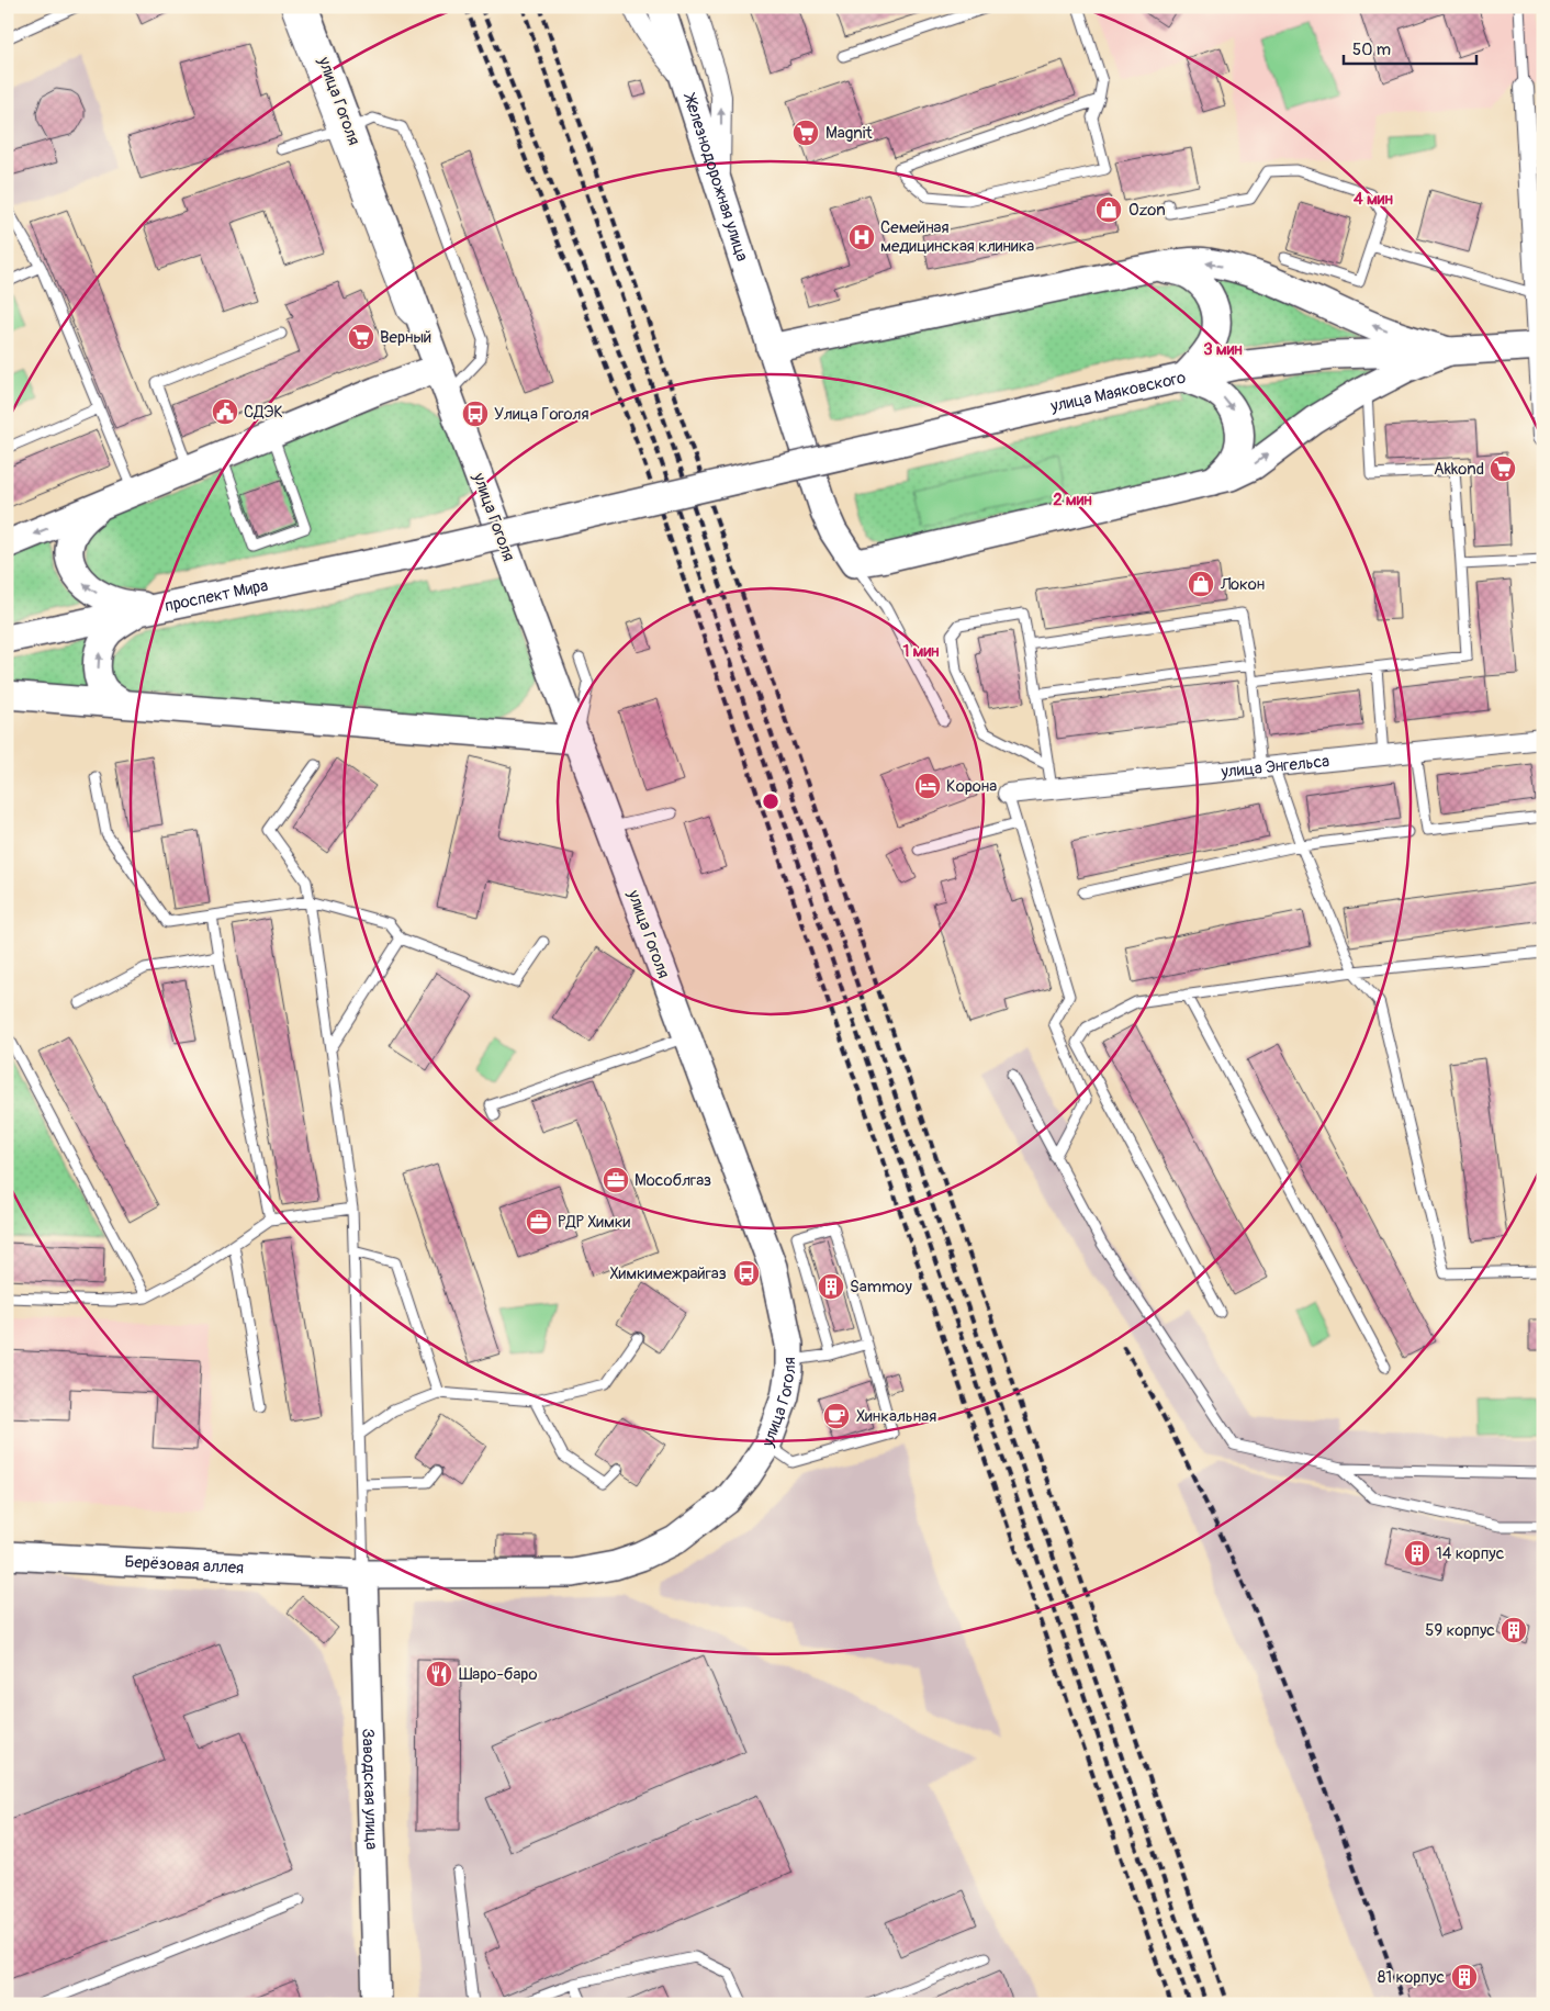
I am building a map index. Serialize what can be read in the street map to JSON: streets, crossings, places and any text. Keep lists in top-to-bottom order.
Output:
{
  "streets": {
    "street": [
      "улица Гоголя",
      "Железнодорожная улица",
      "улица Маяковского",
      "проспект Мира",
      "улица Энгельса",
      "Берёзовая аллея",
      "Заводская улица"
    ]
  },
  "crossings": [
    ["улица Гоголя", "Берёзовая аллея"],
    ["улица Гоголя", "Заводская улица"],
    ["улица Маяковского", "проспект Мира"],
    ["Берёзовая аллея", "Заводская улица"]
  ],
  "places": {
    "supermarket": ["Magnit", "Верный", "Akkond"],
    "shop": ["Ozon", "Локон"],
    "hospital": ["Семейная медицинская клиника"],
    "public building": ["СДЭК"],
    "bus stop": ["Улица Гоголя", "Химкимежрайгаз"],
    "hotel": ["Корона"],
    "office": ["Мособлгаз", "РДР Химки"],
    "building": [
      "Sammoy",
      "14 корпус",
      "59 корпус",
      "81 корпус"
    ],
    "cafe": ["Хинкальная"],
    "restaurant": ["Шаро-баро"]
  },
  "scale_bar": "50 m",
  "rings": [
    "4 мин",
    "3 мин",
    "2 мин",
    "1 мин"
  ]
}
